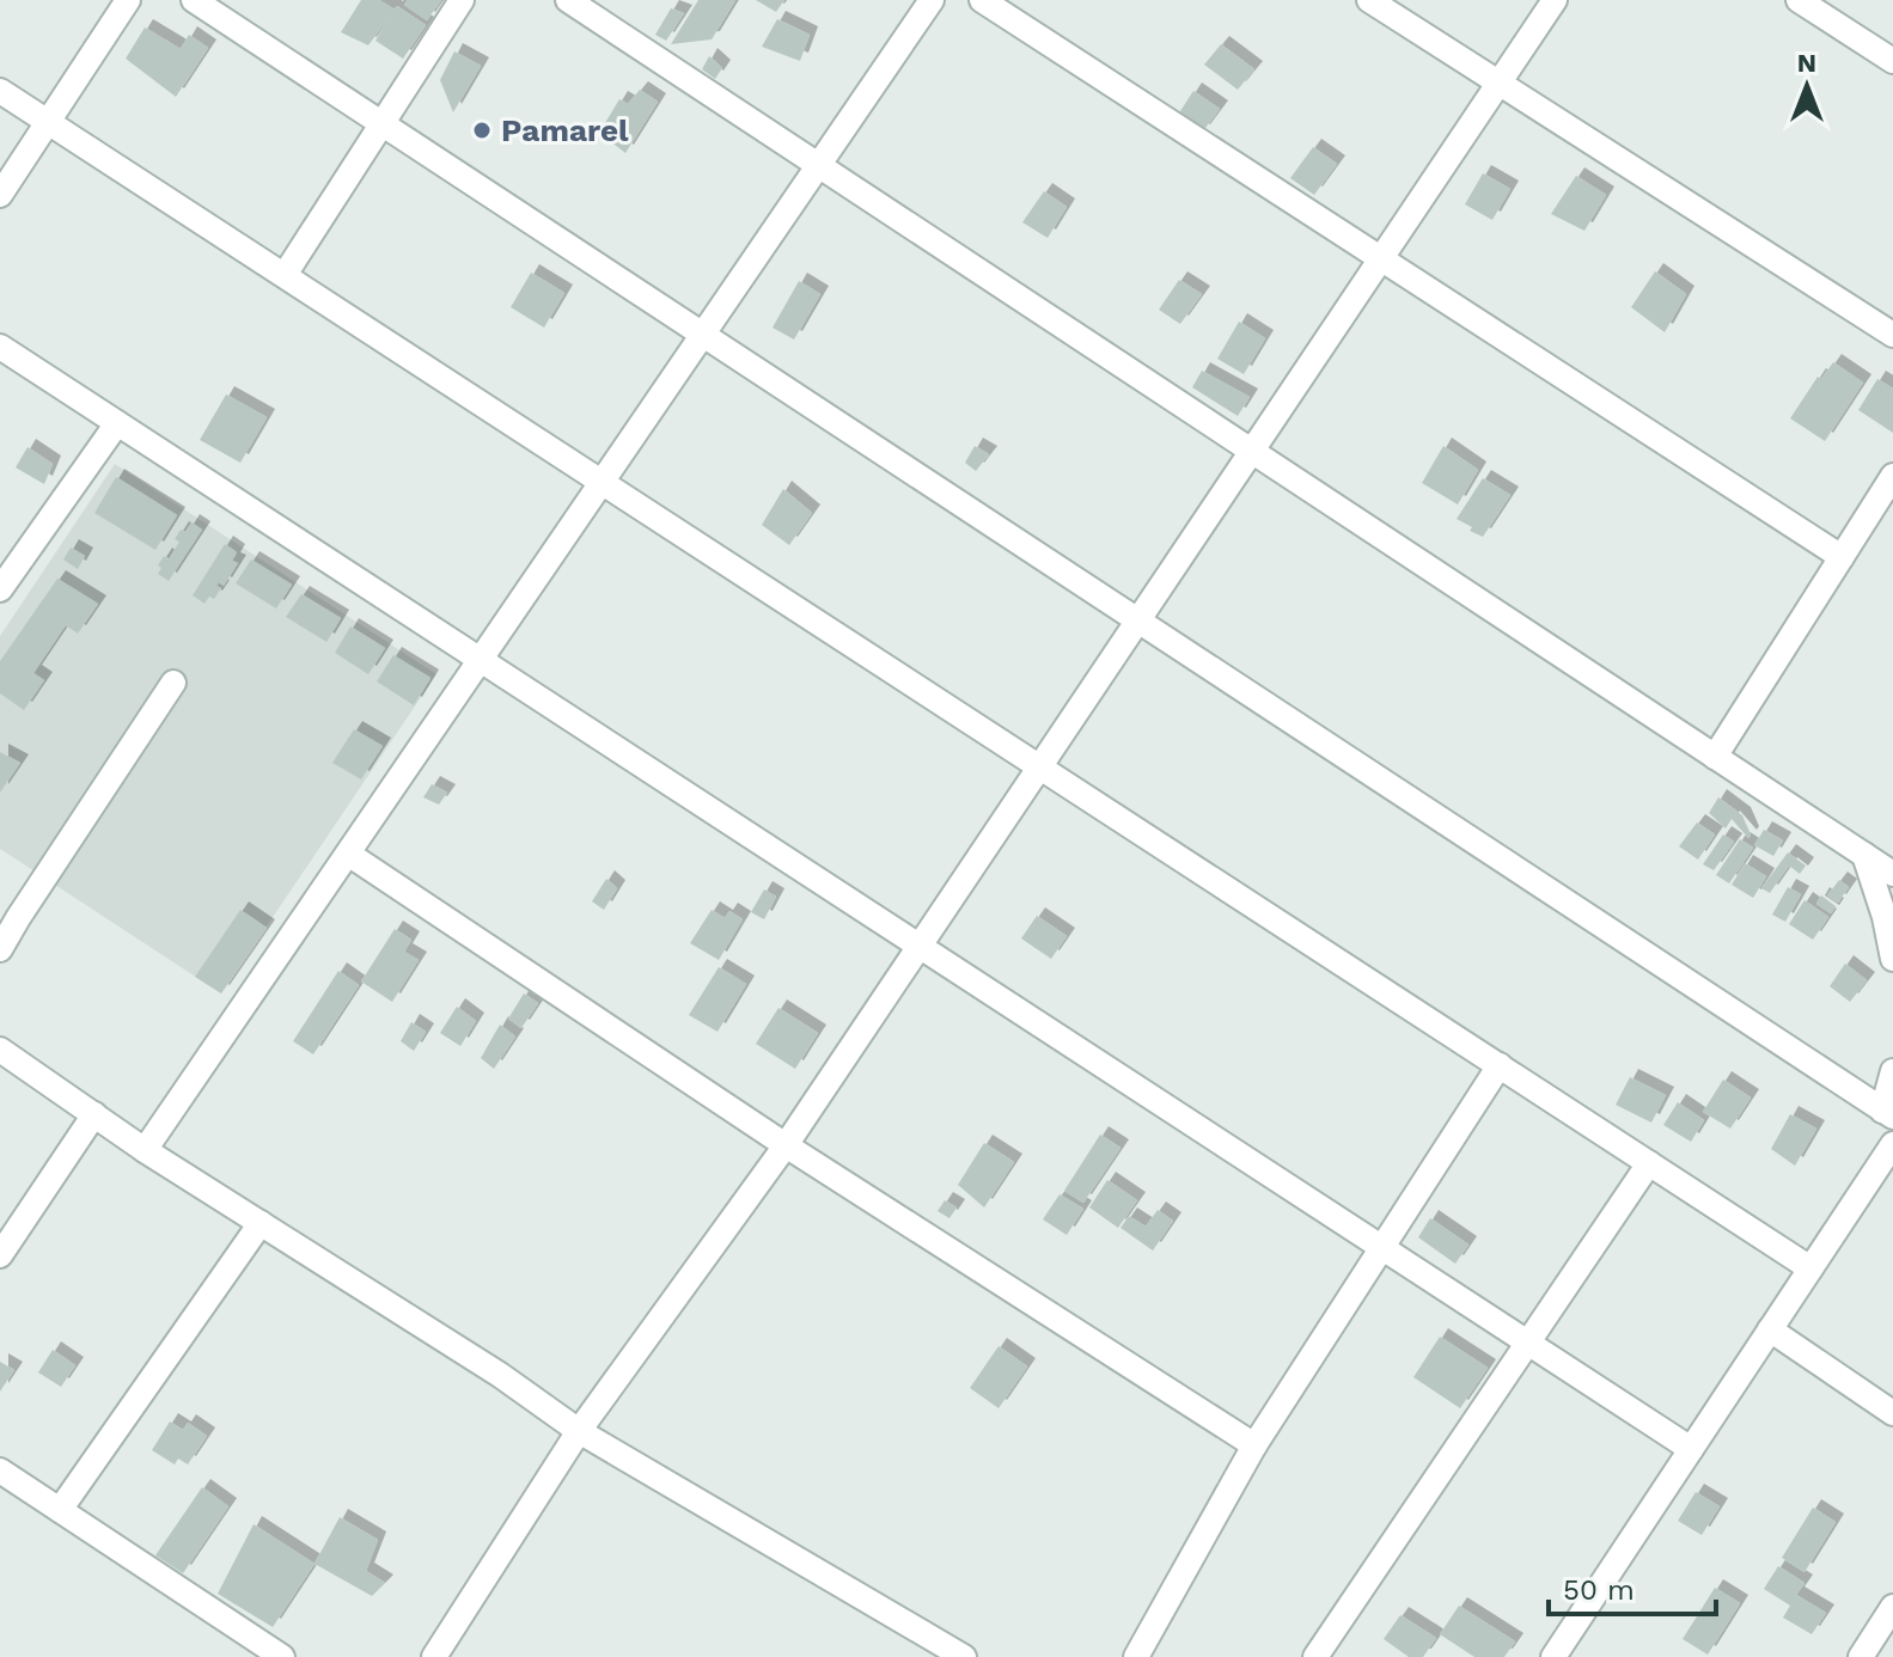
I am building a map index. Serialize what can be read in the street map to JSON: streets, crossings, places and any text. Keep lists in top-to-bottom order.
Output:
{
  "places": ["Pamarel"],
  "scale_bar": "50 m",
  "north": "top"
}
